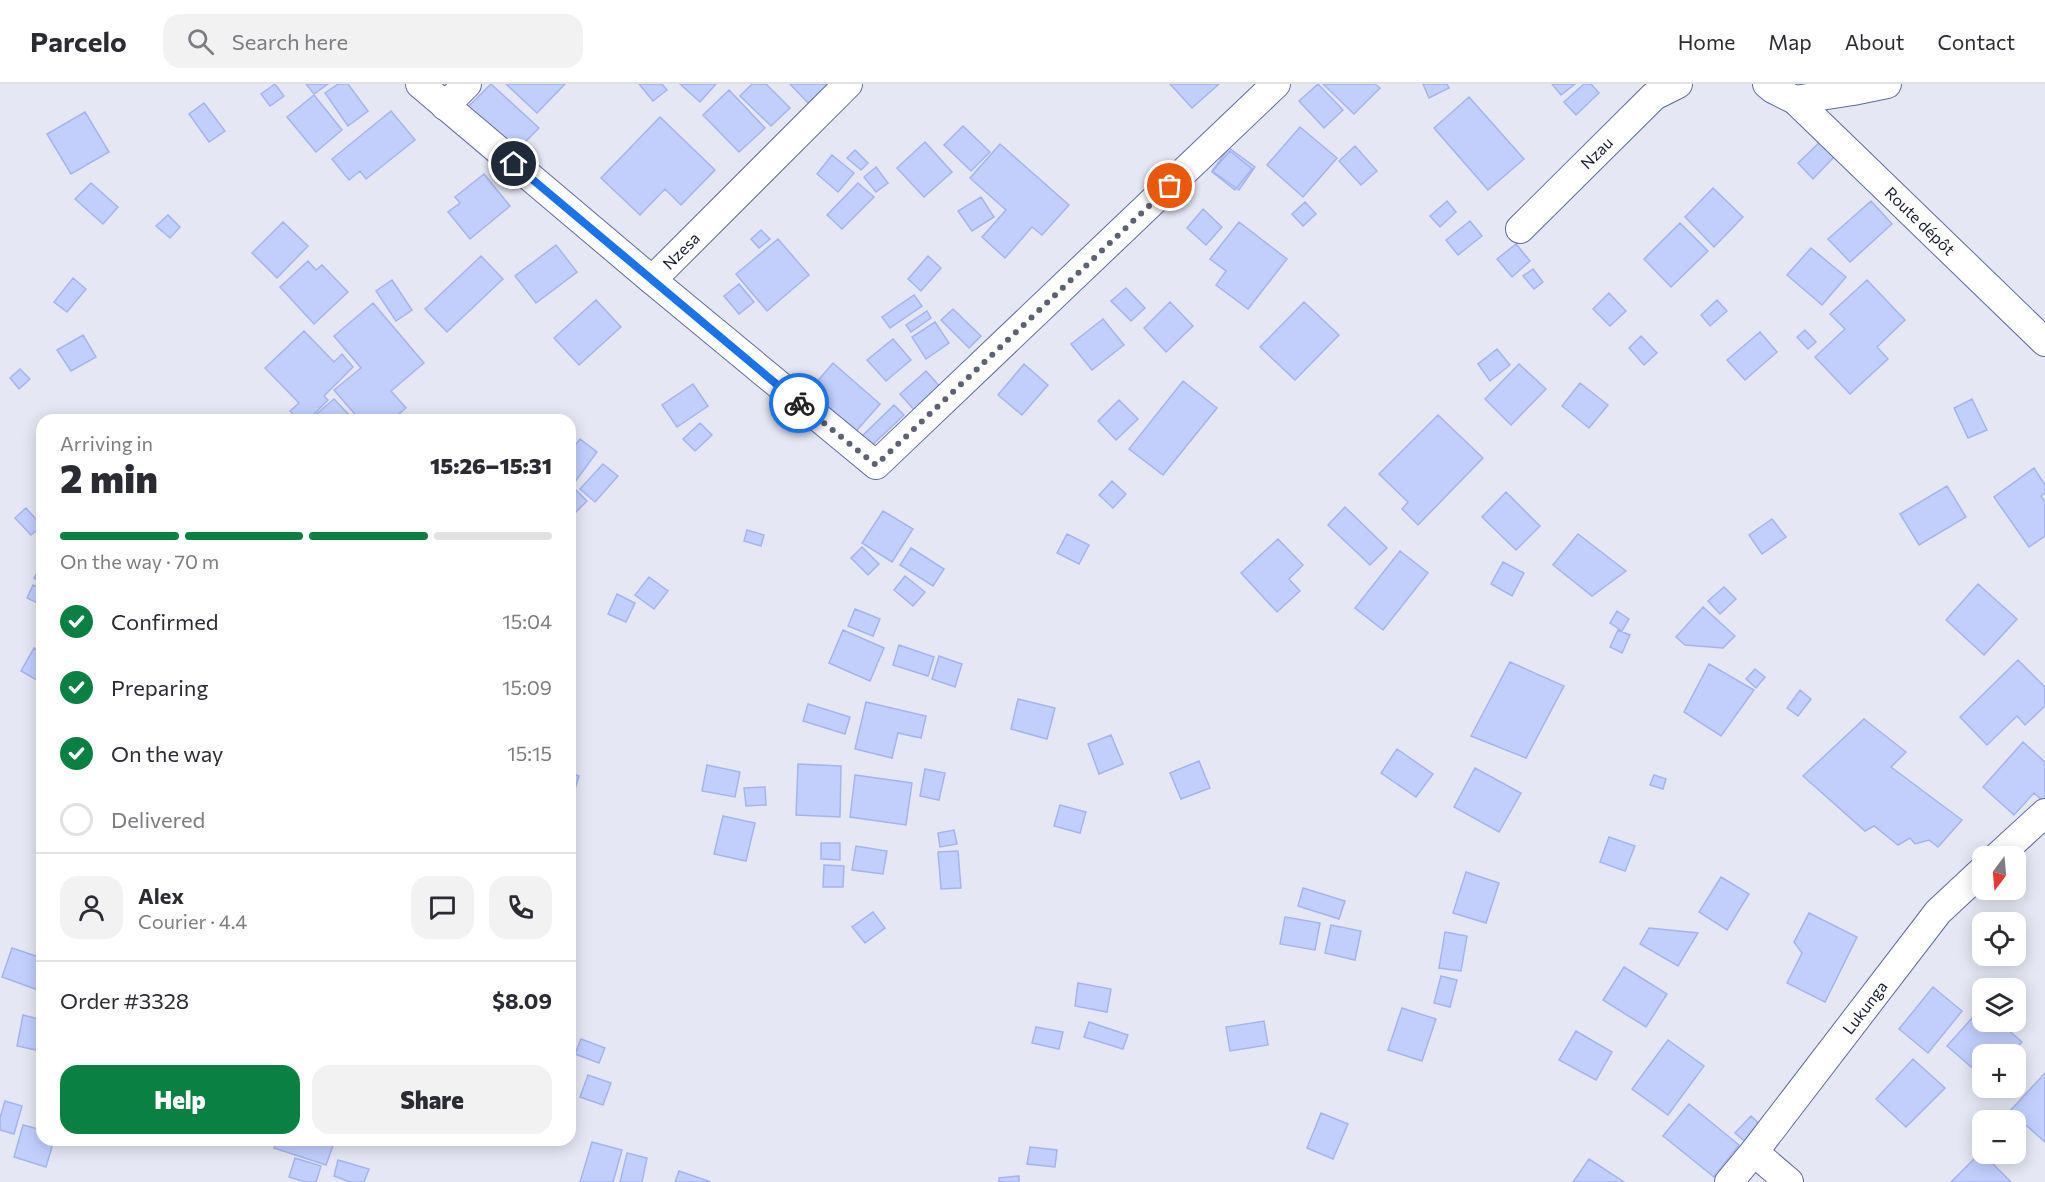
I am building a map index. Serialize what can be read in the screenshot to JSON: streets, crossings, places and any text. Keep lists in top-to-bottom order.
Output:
{
  "streets": {
    "street": [
      "Nzau",
      "Route dépôt",
      "Nzesa",
      "Lukunga"
    ]
  },
  "north": "bottom",
  "page": {
    "header": "Parcelo",
    "search": "Search here",
    "nav": [
      "Home",
      "Map",
      "About",
      "Contact"
    ],
    "heading": ["2 min", "Arriving in", "15:26–15:31"],
    "panel": [
      "Alex",
      "Courier · 4.4",
      "Order #3328",
      "$8.09"
    ],
    "bar": "On the way · 70 m",
    "list": [
      ["Confirmed", "15:04"],
      ["Preparing", "15:09"],
      ["On the way", "15:15"],
      "Delivered"
    ],
    "map_buttons": ["+", "−"],
    "buttons": ["Help", "Share"]
  }
}
